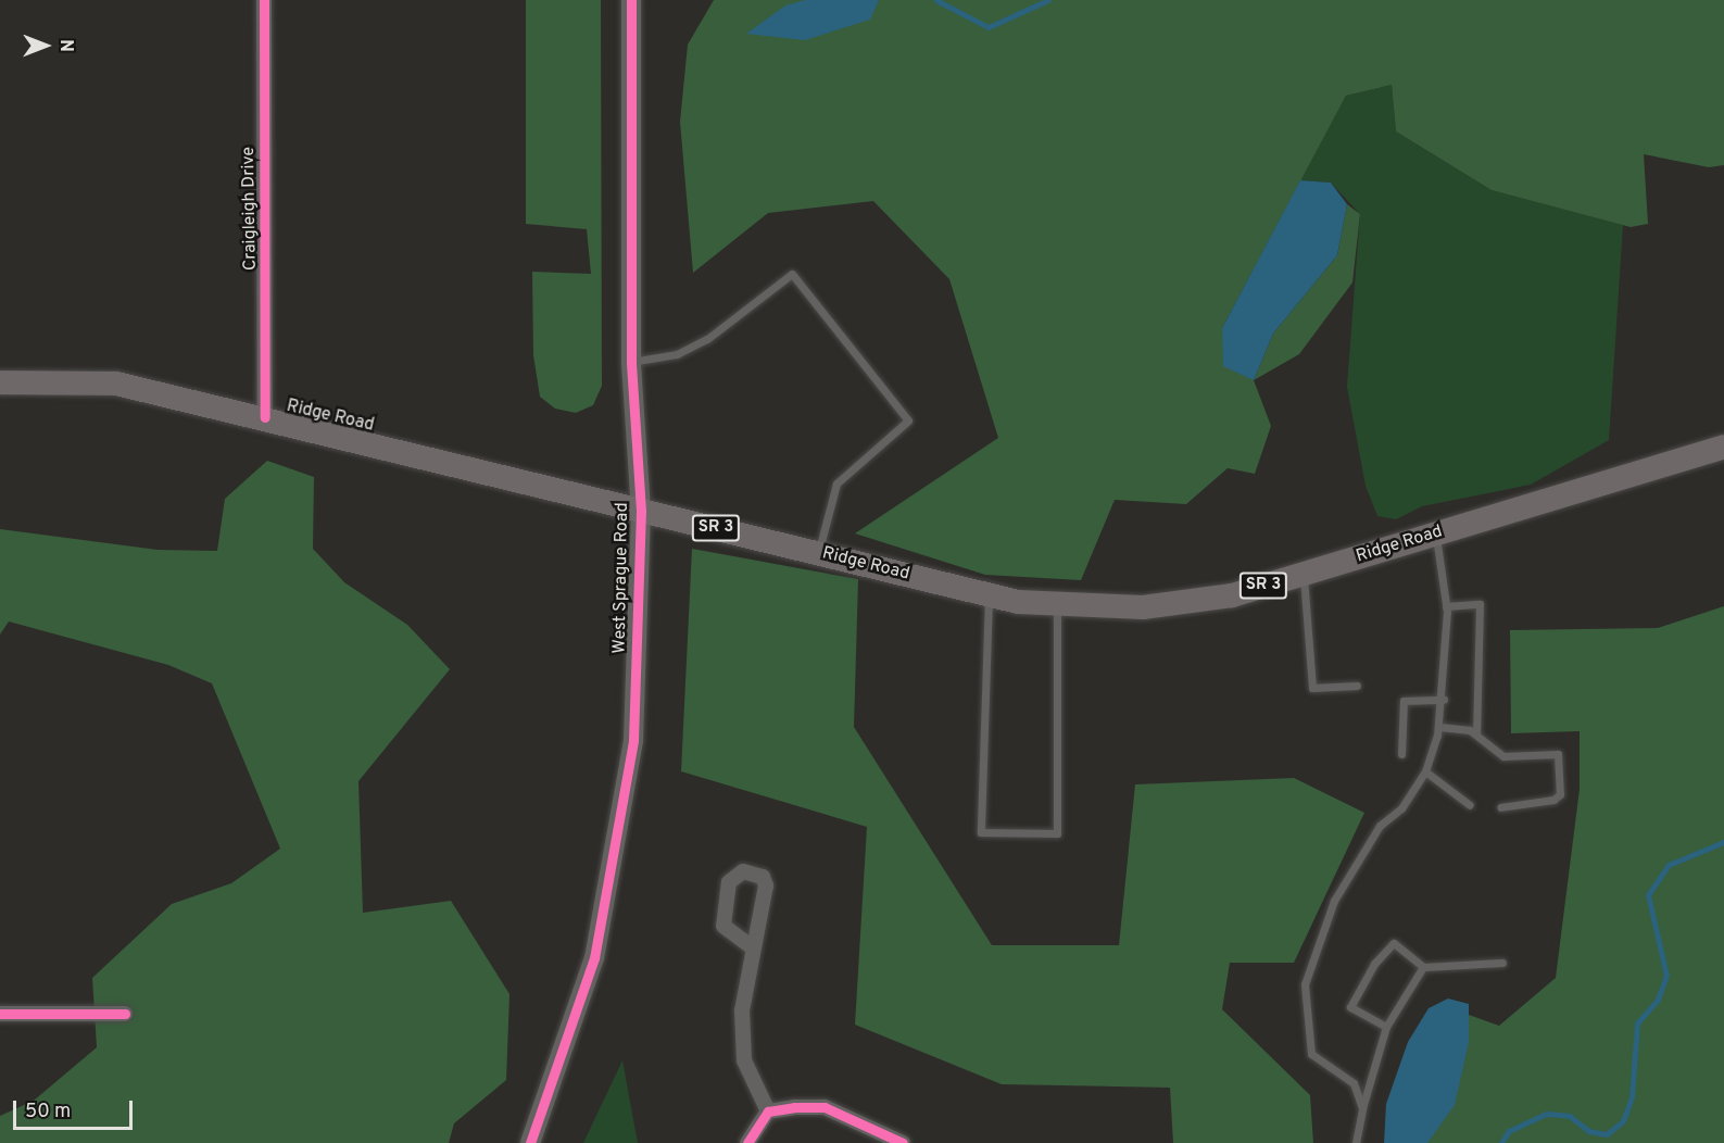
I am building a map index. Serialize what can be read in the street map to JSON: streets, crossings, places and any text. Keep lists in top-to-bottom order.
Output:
{
  "streets": {
    "main road": ["Ridge Road", "SR 3"],
    "street": ["Craigleigh Drive", "West Sprague Road"]
  },
  "crossings": [
    ["Craigleigh Drive", "Ridge Road"],
    ["Ridge Road", "West Sprague Road"]
  ],
  "scale_bar": "50 m",
  "north": "right"
}
